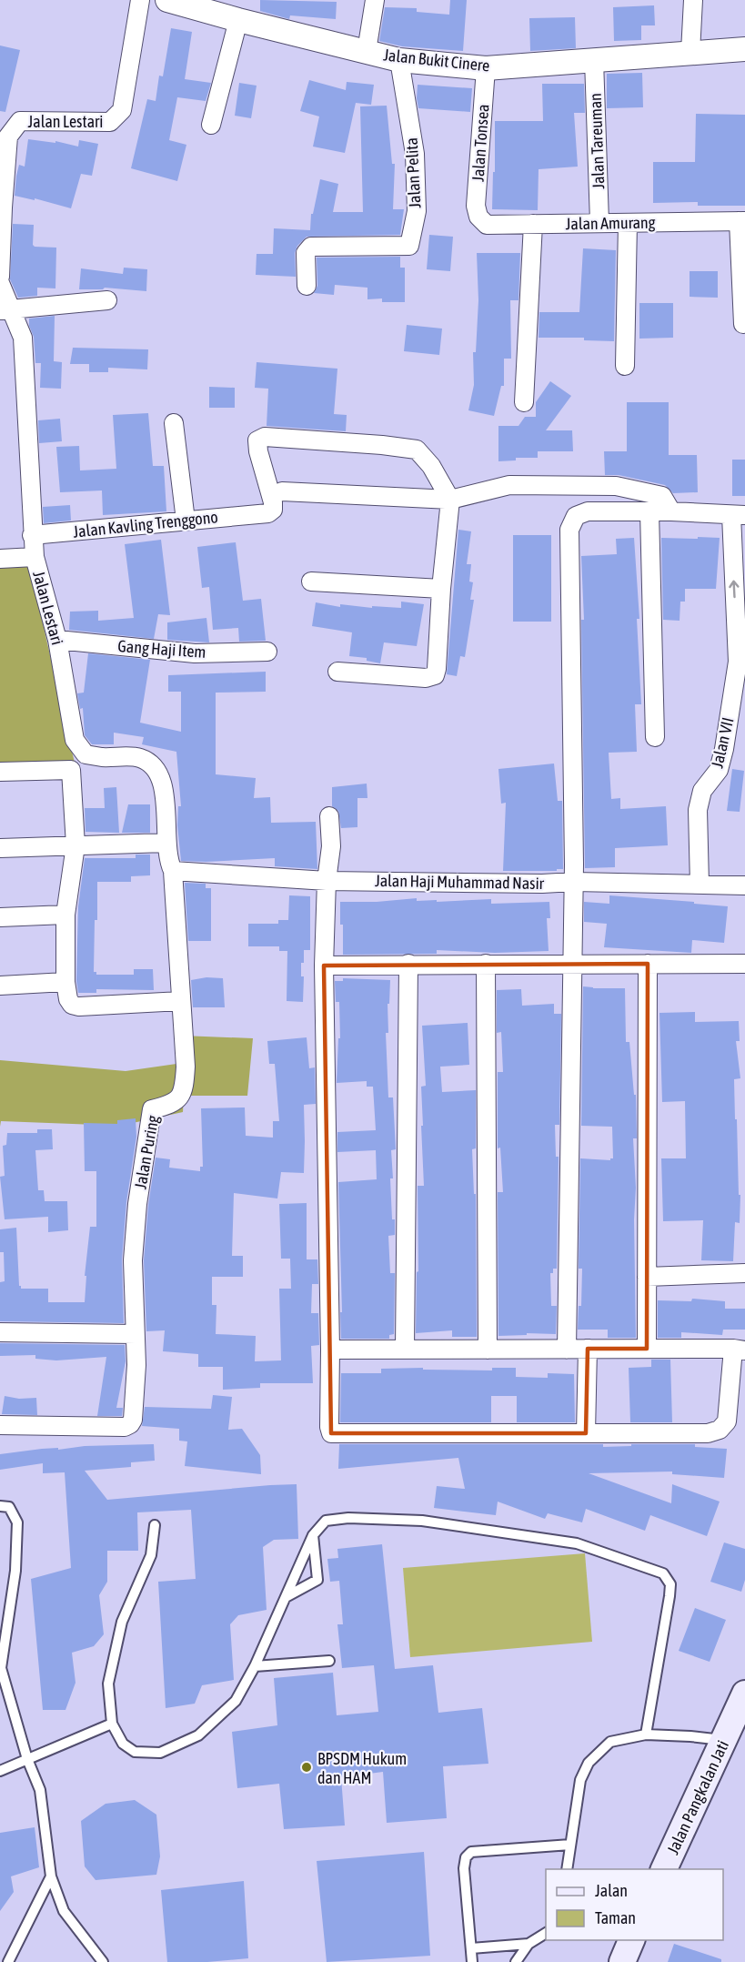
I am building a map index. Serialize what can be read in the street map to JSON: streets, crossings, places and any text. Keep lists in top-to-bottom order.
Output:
{
  "streets": {
    "main road": ["Jalan Pangkalan Jati"],
    "street": [
      "Jalan Bukit Cinere",
      "Jalan Lestari",
      "Jalan Tareuman",
      "Jalan Tonsea",
      "Jalan Pelita",
      "Jalan Amurang",
      "Jalan Kavling Trenggono",
      "Gang Haji Item",
      "Jalan VII",
      "Jalan Haji Muhammad Nasir",
      "Jalan Puring"
    ]
  },
  "crossings": [
    ["Jalan Bukit Cinere", "Jalan Tareuman"],
    ["Jalan Bukit Cinere", "Jalan Tonsea"],
    ["Jalan Bukit Cinere", "Jalan Pelita"],
    ["Jalan Lestari", "Jalan Kavling Trenggono"],
    ["Jalan Lestari", "Gang Haji Item"],
    ["Jalan Lestari", "Jalan Haji Muhammad Nasir"],
    ["Jalan Lestari", "Jalan Puring"],
    ["Jalan Tareuman", "Jalan Amurang"],
    ["Jalan Tonsea", "Jalan Amurang"],
    ["Jalan VII", "Jalan Haji Muhammad Nasir"],
    ["Jalan Haji Muhammad Nasir", "Jalan Puring"]
  ],
  "places": ["BPSDM Hukum dan HAM"],
  "legend": ["Jalan", "Taman"]
}
